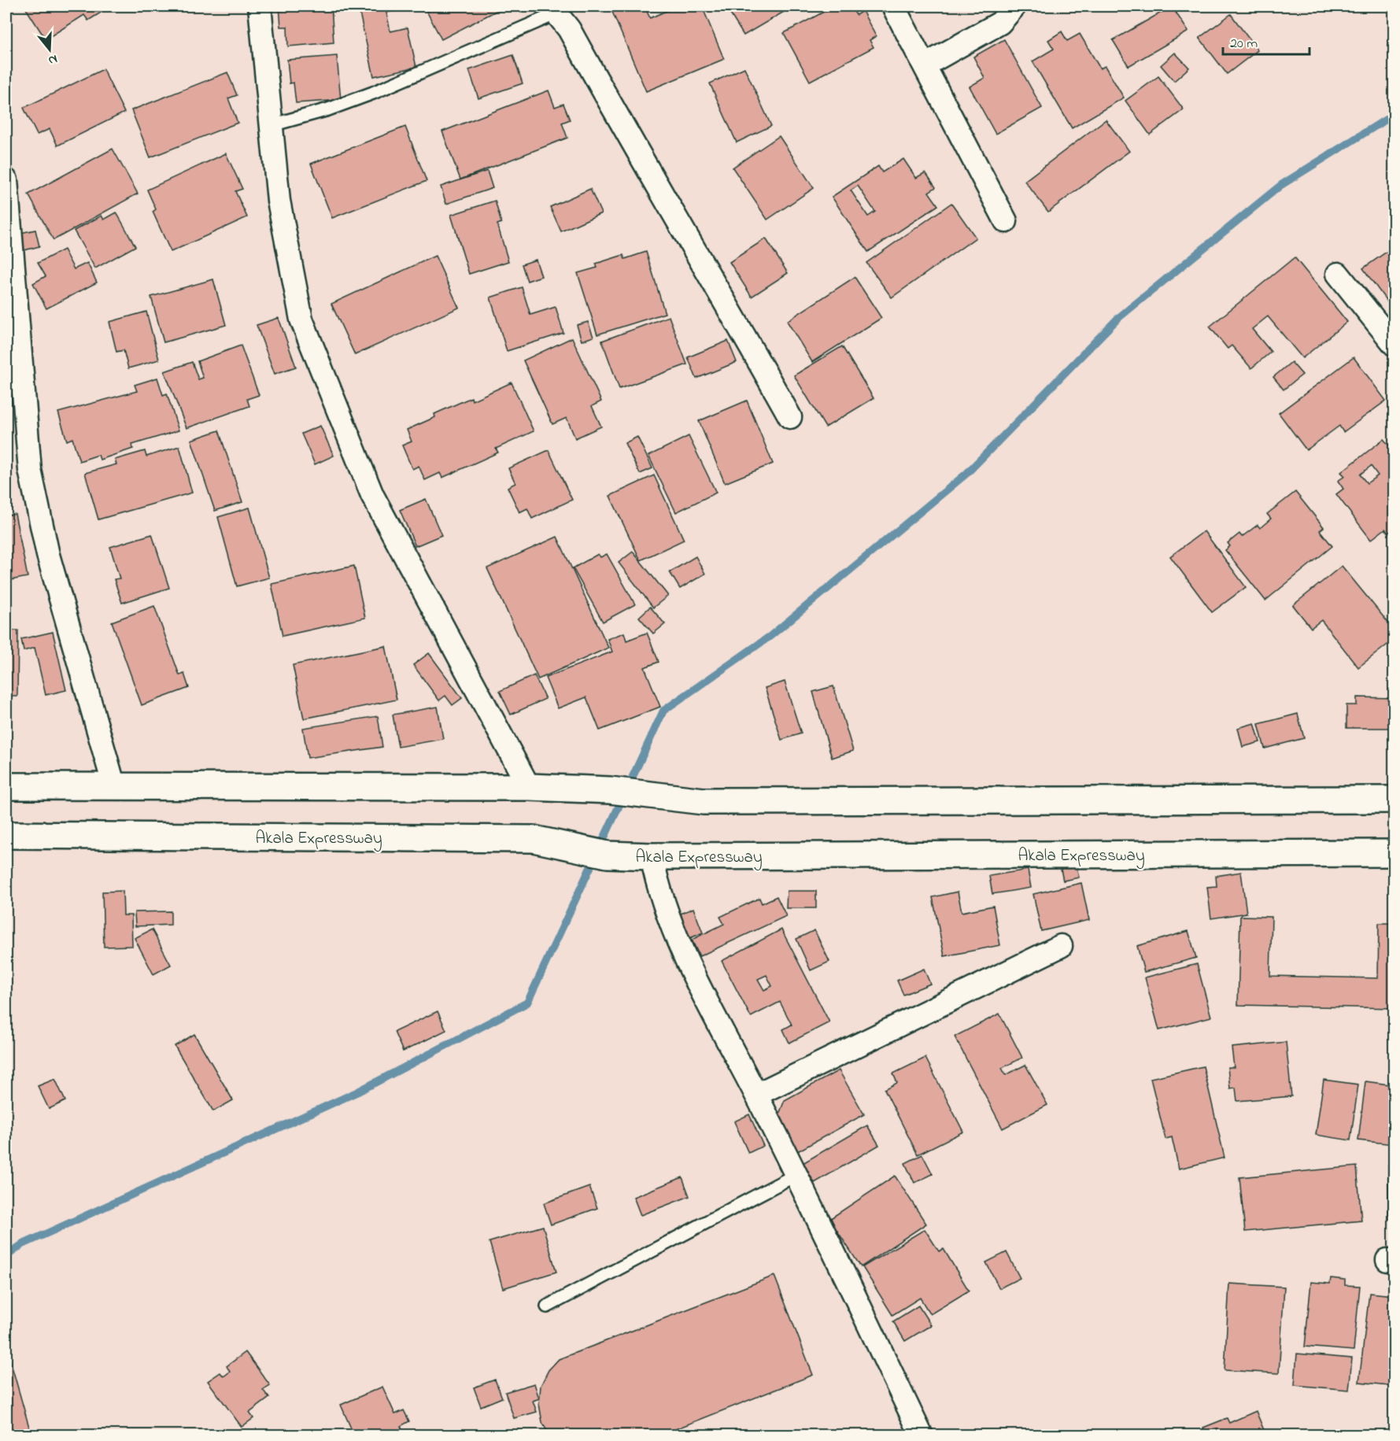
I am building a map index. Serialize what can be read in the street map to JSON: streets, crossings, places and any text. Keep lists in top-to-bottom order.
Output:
{
  "streets": {
    "main road": ["Akala Expressway"]
  },
  "scale_bar": "20 m",
  "north": "bottom"
}
